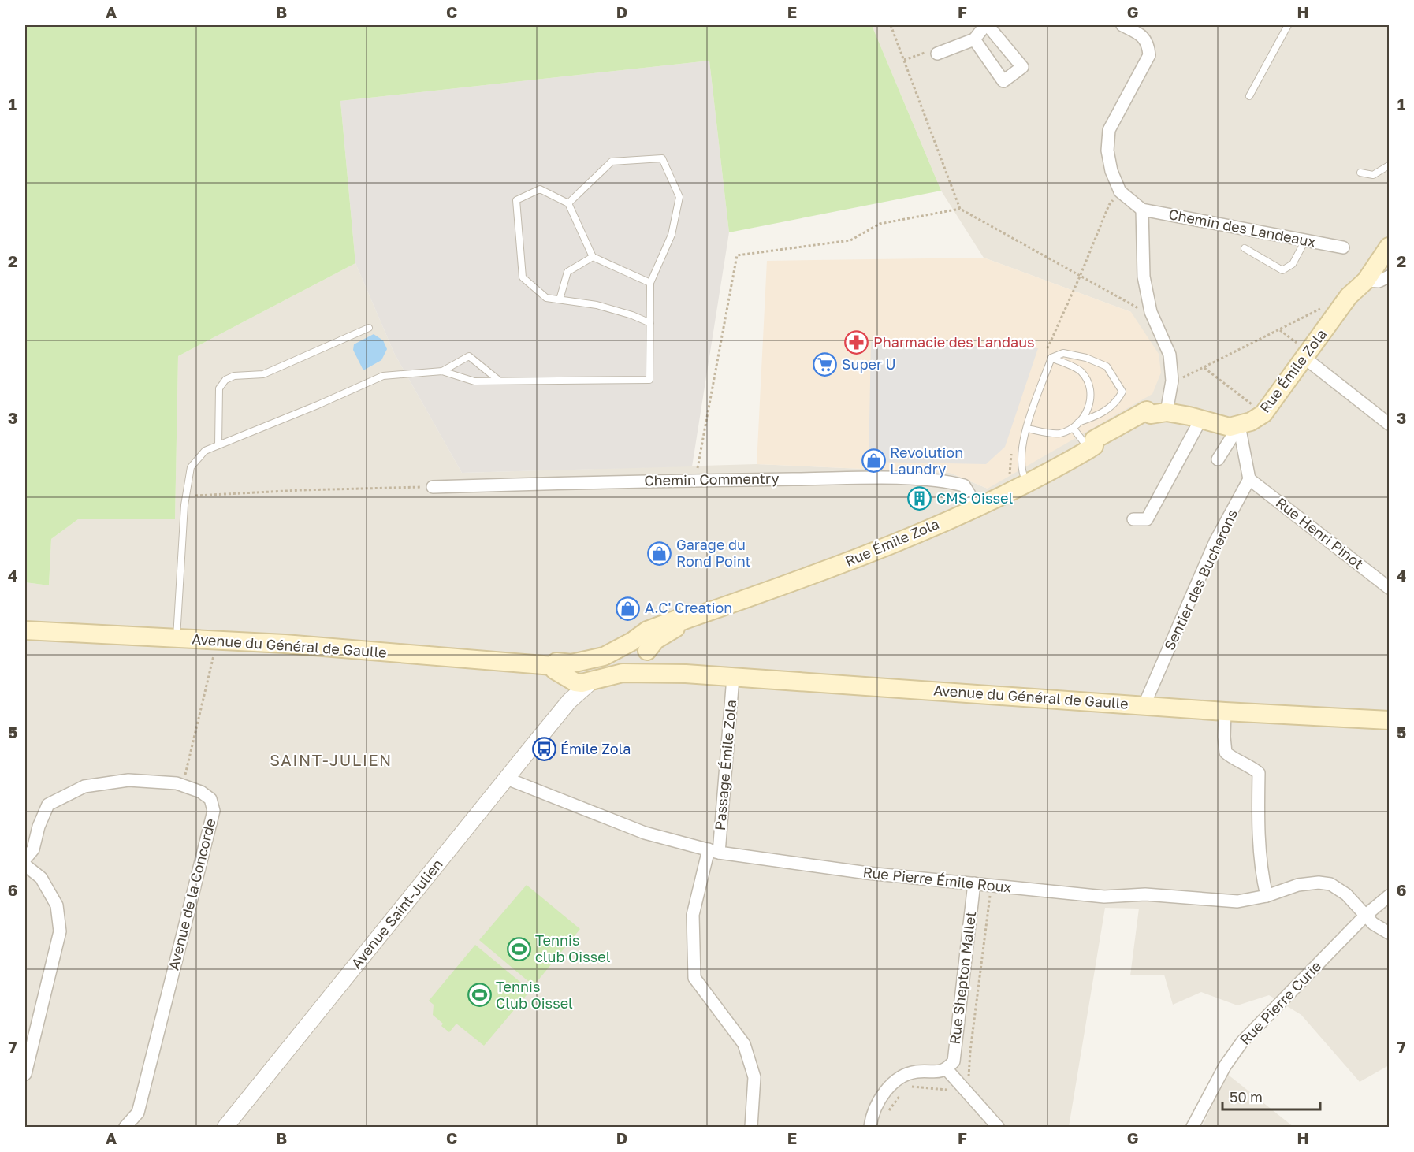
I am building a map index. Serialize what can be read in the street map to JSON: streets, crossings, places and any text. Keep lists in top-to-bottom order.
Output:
{
  "streets": {
    "main road": ["Rue Émile Zola", "Avenue du Général de Gaulle"],
    "street": [
      "Chemin des Landeaux",
      "Chemin Commentry",
      "Rue Henri Pinot",
      "Sentier des Bucherons",
      "Passage Émile Zola",
      "Rue Pierre Émile Roux",
      "Avenue de la Concorde",
      "Avenue Saint-Julien",
      "Rue Shepton Mallet",
      "Rue Pierre Curie"
    ]
  },
  "crossings": [
    ["Rue Émile Zola", "Chemin Commentry"],
    ["Rue Émile Zola", "Avenue du Général de Gaulle"],
    ["Rue Henri Pinot", "Sentier des Bucherons"],
    ["Sentier des Bucherons", "Avenue du Général de Gaulle"],
    ["Avenue du Général de Gaulle", "Passage Émile Zola"],
    ["Avenue du Général de Gaulle", "Avenue Saint-Julien"],
    ["Passage Émile Zola", "Rue Pierre Émile Roux"],
    ["Rue Pierre Émile Roux", "Avenue Saint-Julien"],
    ["Rue Pierre Émile Roux", "Rue Shepton Mallet"],
    ["Rue Pierre Émile Roux", "Rue Pierre Curie"]
  ],
  "districts": ["SAINT-JULIEN"],
  "places": {
    "pharmacy": ["Pharmacie des Landaus"],
    "supermarket": ["Super U"],
    "shop": ["Revolution Laundry", "Garage du Rond Point", "A.C' Creation"],
    "building": ["CMS Oissel"],
    "bus stop": ["Émile Zola"],
    "sports": ["Tennis club Oissel", "Tennis Club Oissel"]
  },
  "scale_bar": "50 m",
  "grid": {
    "columns": [
      "A",
      "B",
      "C",
      "D",
      "E",
      "F",
      "G",
      "H"
    ],
    "rows": [
      "1",
      "2",
      "3",
      "4",
      "5",
      "6",
      "7"
    ]
  }
}
